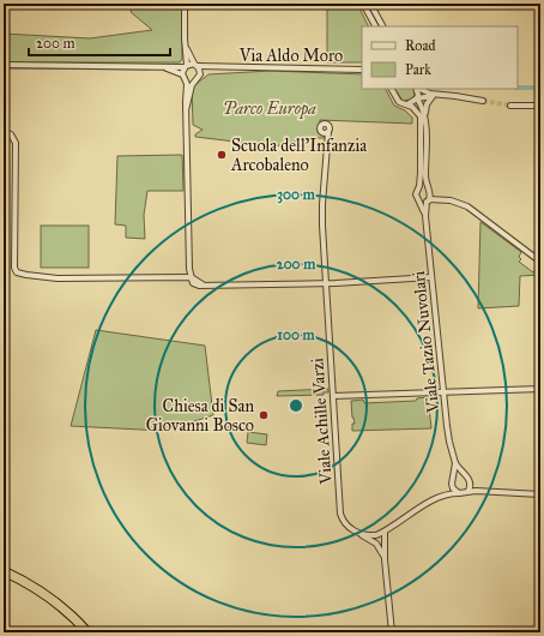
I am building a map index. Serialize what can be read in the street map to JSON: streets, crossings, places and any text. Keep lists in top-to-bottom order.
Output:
{
  "streets": {
    "street": ["Via Aldo Moro", "Viale Tazio Nuvolari", "Viale Achille Varzi"]
  },
  "parks": ["Parco Europa"],
  "places": ["Scuola dell'Infanzia Arcobaleno", "Chiesa di San Giovanni Bosco"],
  "legend": ["Road", "Park"],
  "scale_bar": "200 m",
  "rings": ["300 m", "200 m", "100 m"]
}
